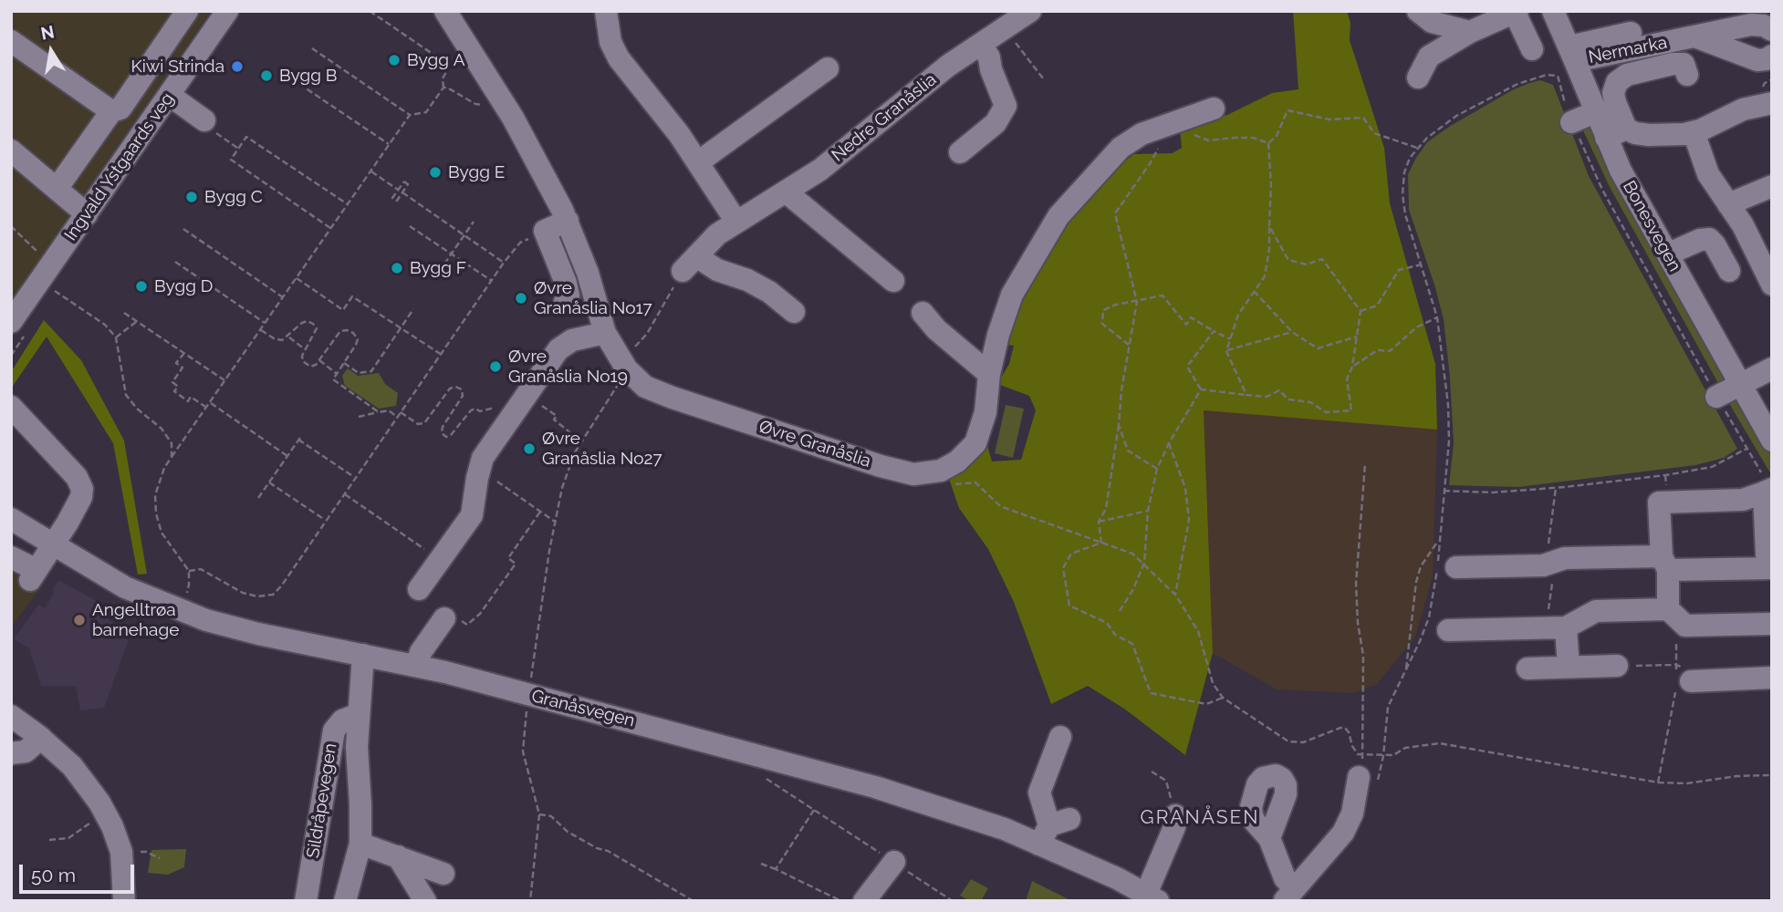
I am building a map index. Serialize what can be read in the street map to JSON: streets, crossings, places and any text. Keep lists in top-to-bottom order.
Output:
{
  "streets": {
    "street": [
      "Nermarka",
      "Nedre Granåslia",
      "Ingvald Ystgaards veg",
      "Bonesvegen",
      "Øvre Granåslia",
      "Granåsvegen",
      "Sildråpevegen"
    ]
  },
  "crossings": [
    ["Nermarka", "Bonesvegen"],
    ["Granåsvegen", "Sildråpevegen"]
  ],
  "districts": ["GRANÅSEN"],
  "places": [
    "Bygg A",
    "Kiwi Strinda",
    "Bygg B",
    "Bygg E",
    "Bygg C",
    "Bygg F",
    "Bygg D",
    "Øvre Granåslia No17",
    "Øvre Granåslia No19",
    "Øvre Granåslia No27",
    "Angelltrøa barnehage"
  ],
  "scale_bar": "50 m",
  "north": "top"
}
